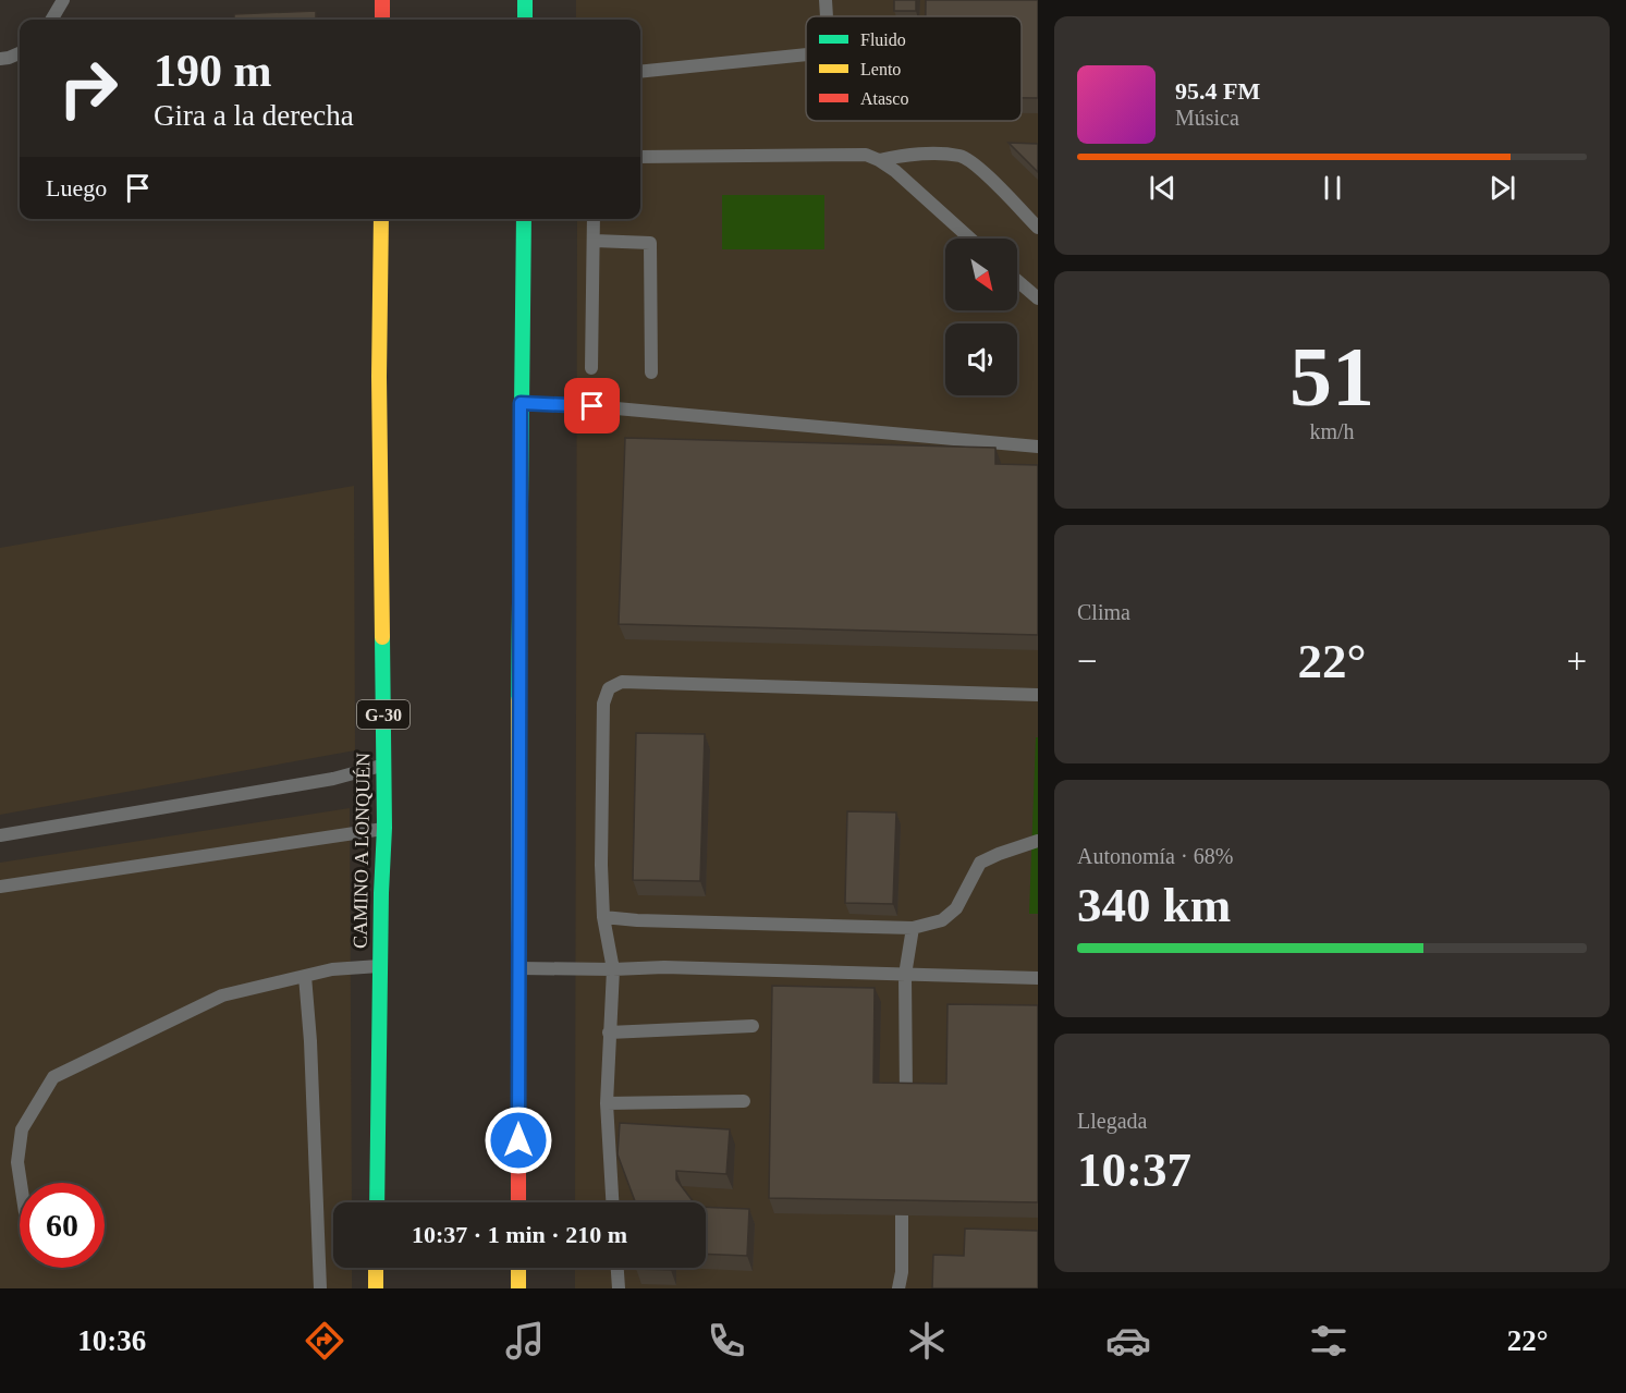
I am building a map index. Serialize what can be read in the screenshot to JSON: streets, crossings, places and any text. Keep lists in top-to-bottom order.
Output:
{
  "streets": {
    "main road": ["G-30", "CAMINO A LONQUÉN"]
  },
  "legend": ["Fluido", "Lento", "Atasco"],
  "north": "bottom right",
  "page": {
    "turn": ["190 m", "Gira a la derecha"],
    "song": ["95.4 FM", "Música"],
    "then": "Luego",
    "tile": [
      ["51", "km/h"],
      "Clima",
      ["Autonomía · 68%", "340 km"],
      ["Llegada", "10:37"]
    ],
    "heat": ["−", "22°", "+"],
    "limit": "60",
    "trip": "10:37 · 1 min · 210 m",
    "tabs": ["10:36", "22°"]
  }
}
